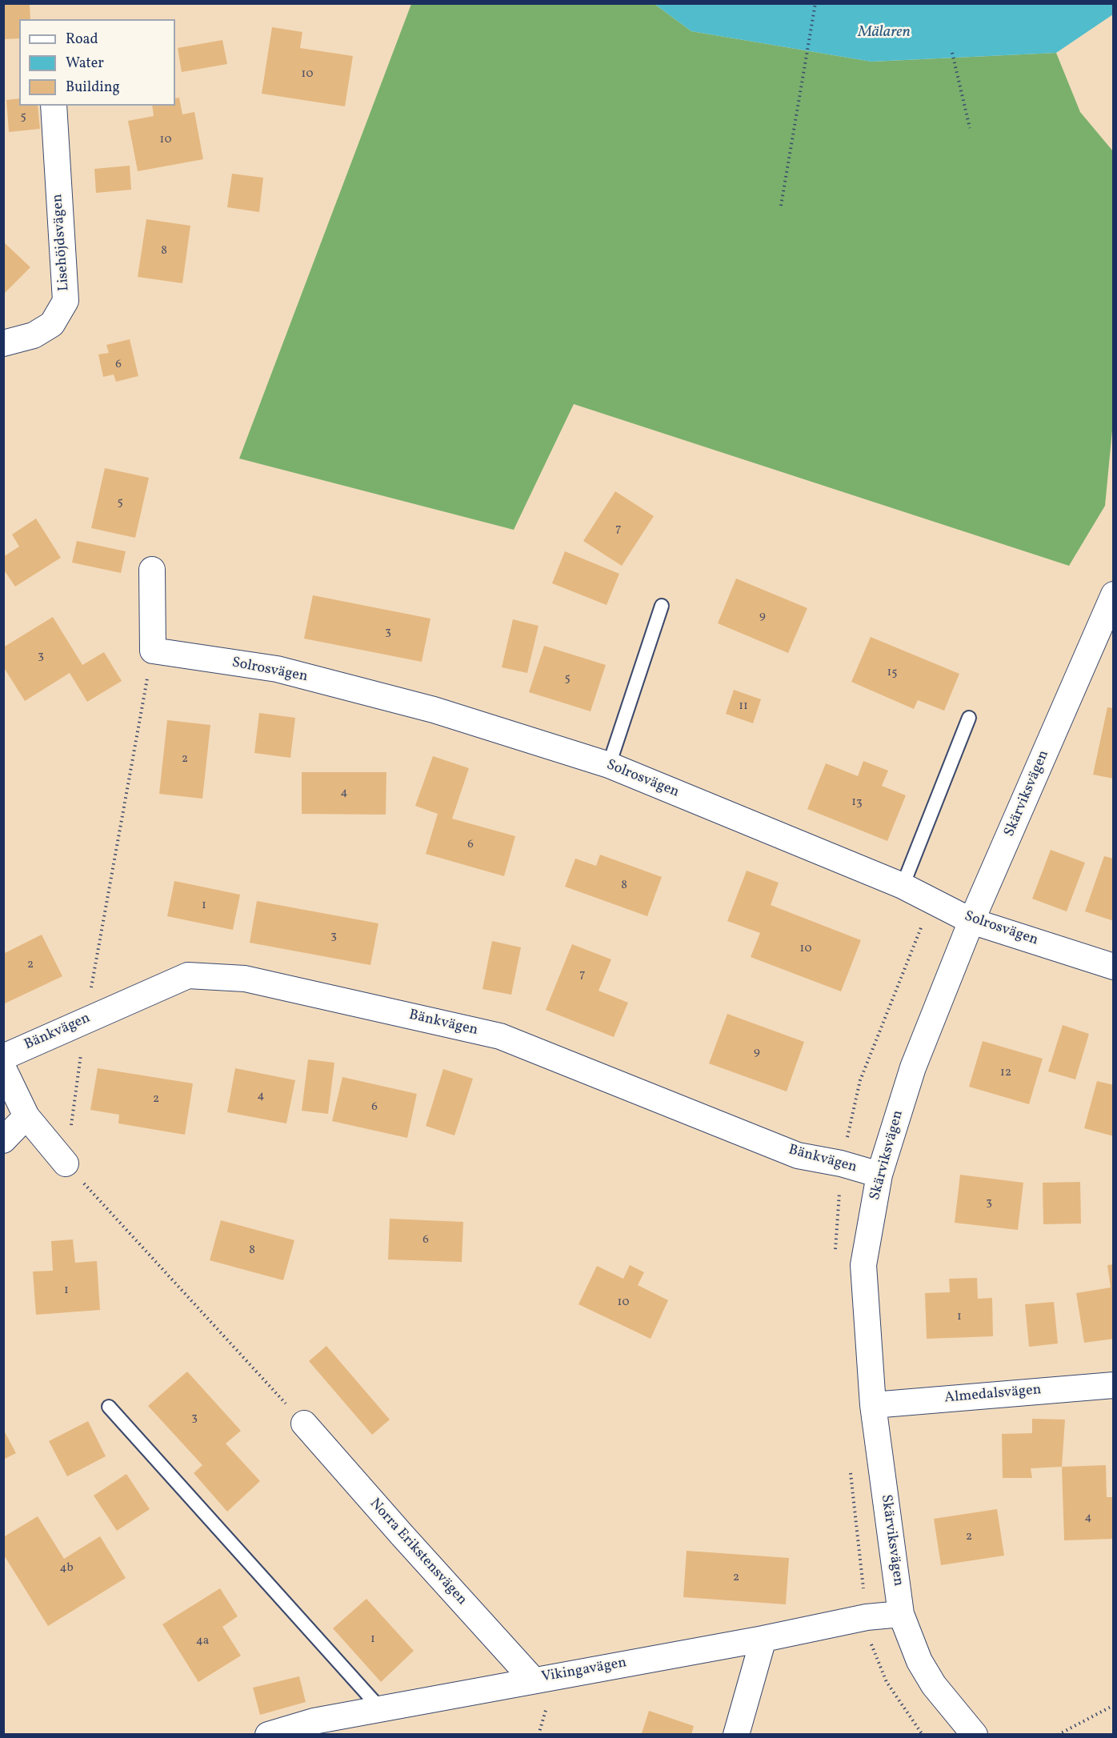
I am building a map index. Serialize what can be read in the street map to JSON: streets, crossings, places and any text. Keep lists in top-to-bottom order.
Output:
{
  "streets": {
    "street": [
      "Lisehöjdsvägen",
      "Solrosvägen",
      "Skärviksvägen",
      "Bänkvägen",
      "Almedalsvägen",
      "Norra Erikstensvägen",
      "Vikingavägen"
    ]
  },
  "crossings": [
    ["Solrosvägen", "Skärviksvägen"],
    ["Skärviksvägen", "Bänkvägen"],
    ["Skärviksvägen", "Almedalsvägen"],
    ["Skärviksvägen", "Vikingavägen"],
    ["Norra Erikstensvägen", "Vikingavägen"]
  ],
  "water": ["Mälaren"],
  "house_numbers": [
    "10",
    "5",
    "10",
    "8",
    "6",
    "5",
    "7",
    "9",
    "3",
    "3",
    "15",
    "5",
    "11",
    "2",
    "4",
    "13",
    "6",
    "8",
    "1",
    "3",
    "10",
    "2",
    "7",
    "9",
    "12",
    "4",
    "2",
    "6",
    "3",
    "6",
    "8",
    "1",
    "10",
    "1",
    "3",
    "4",
    "2",
    "4b",
    "2",
    "1",
    "4a"
  ],
  "legend": ["Road", "Water", "Building"]
}
